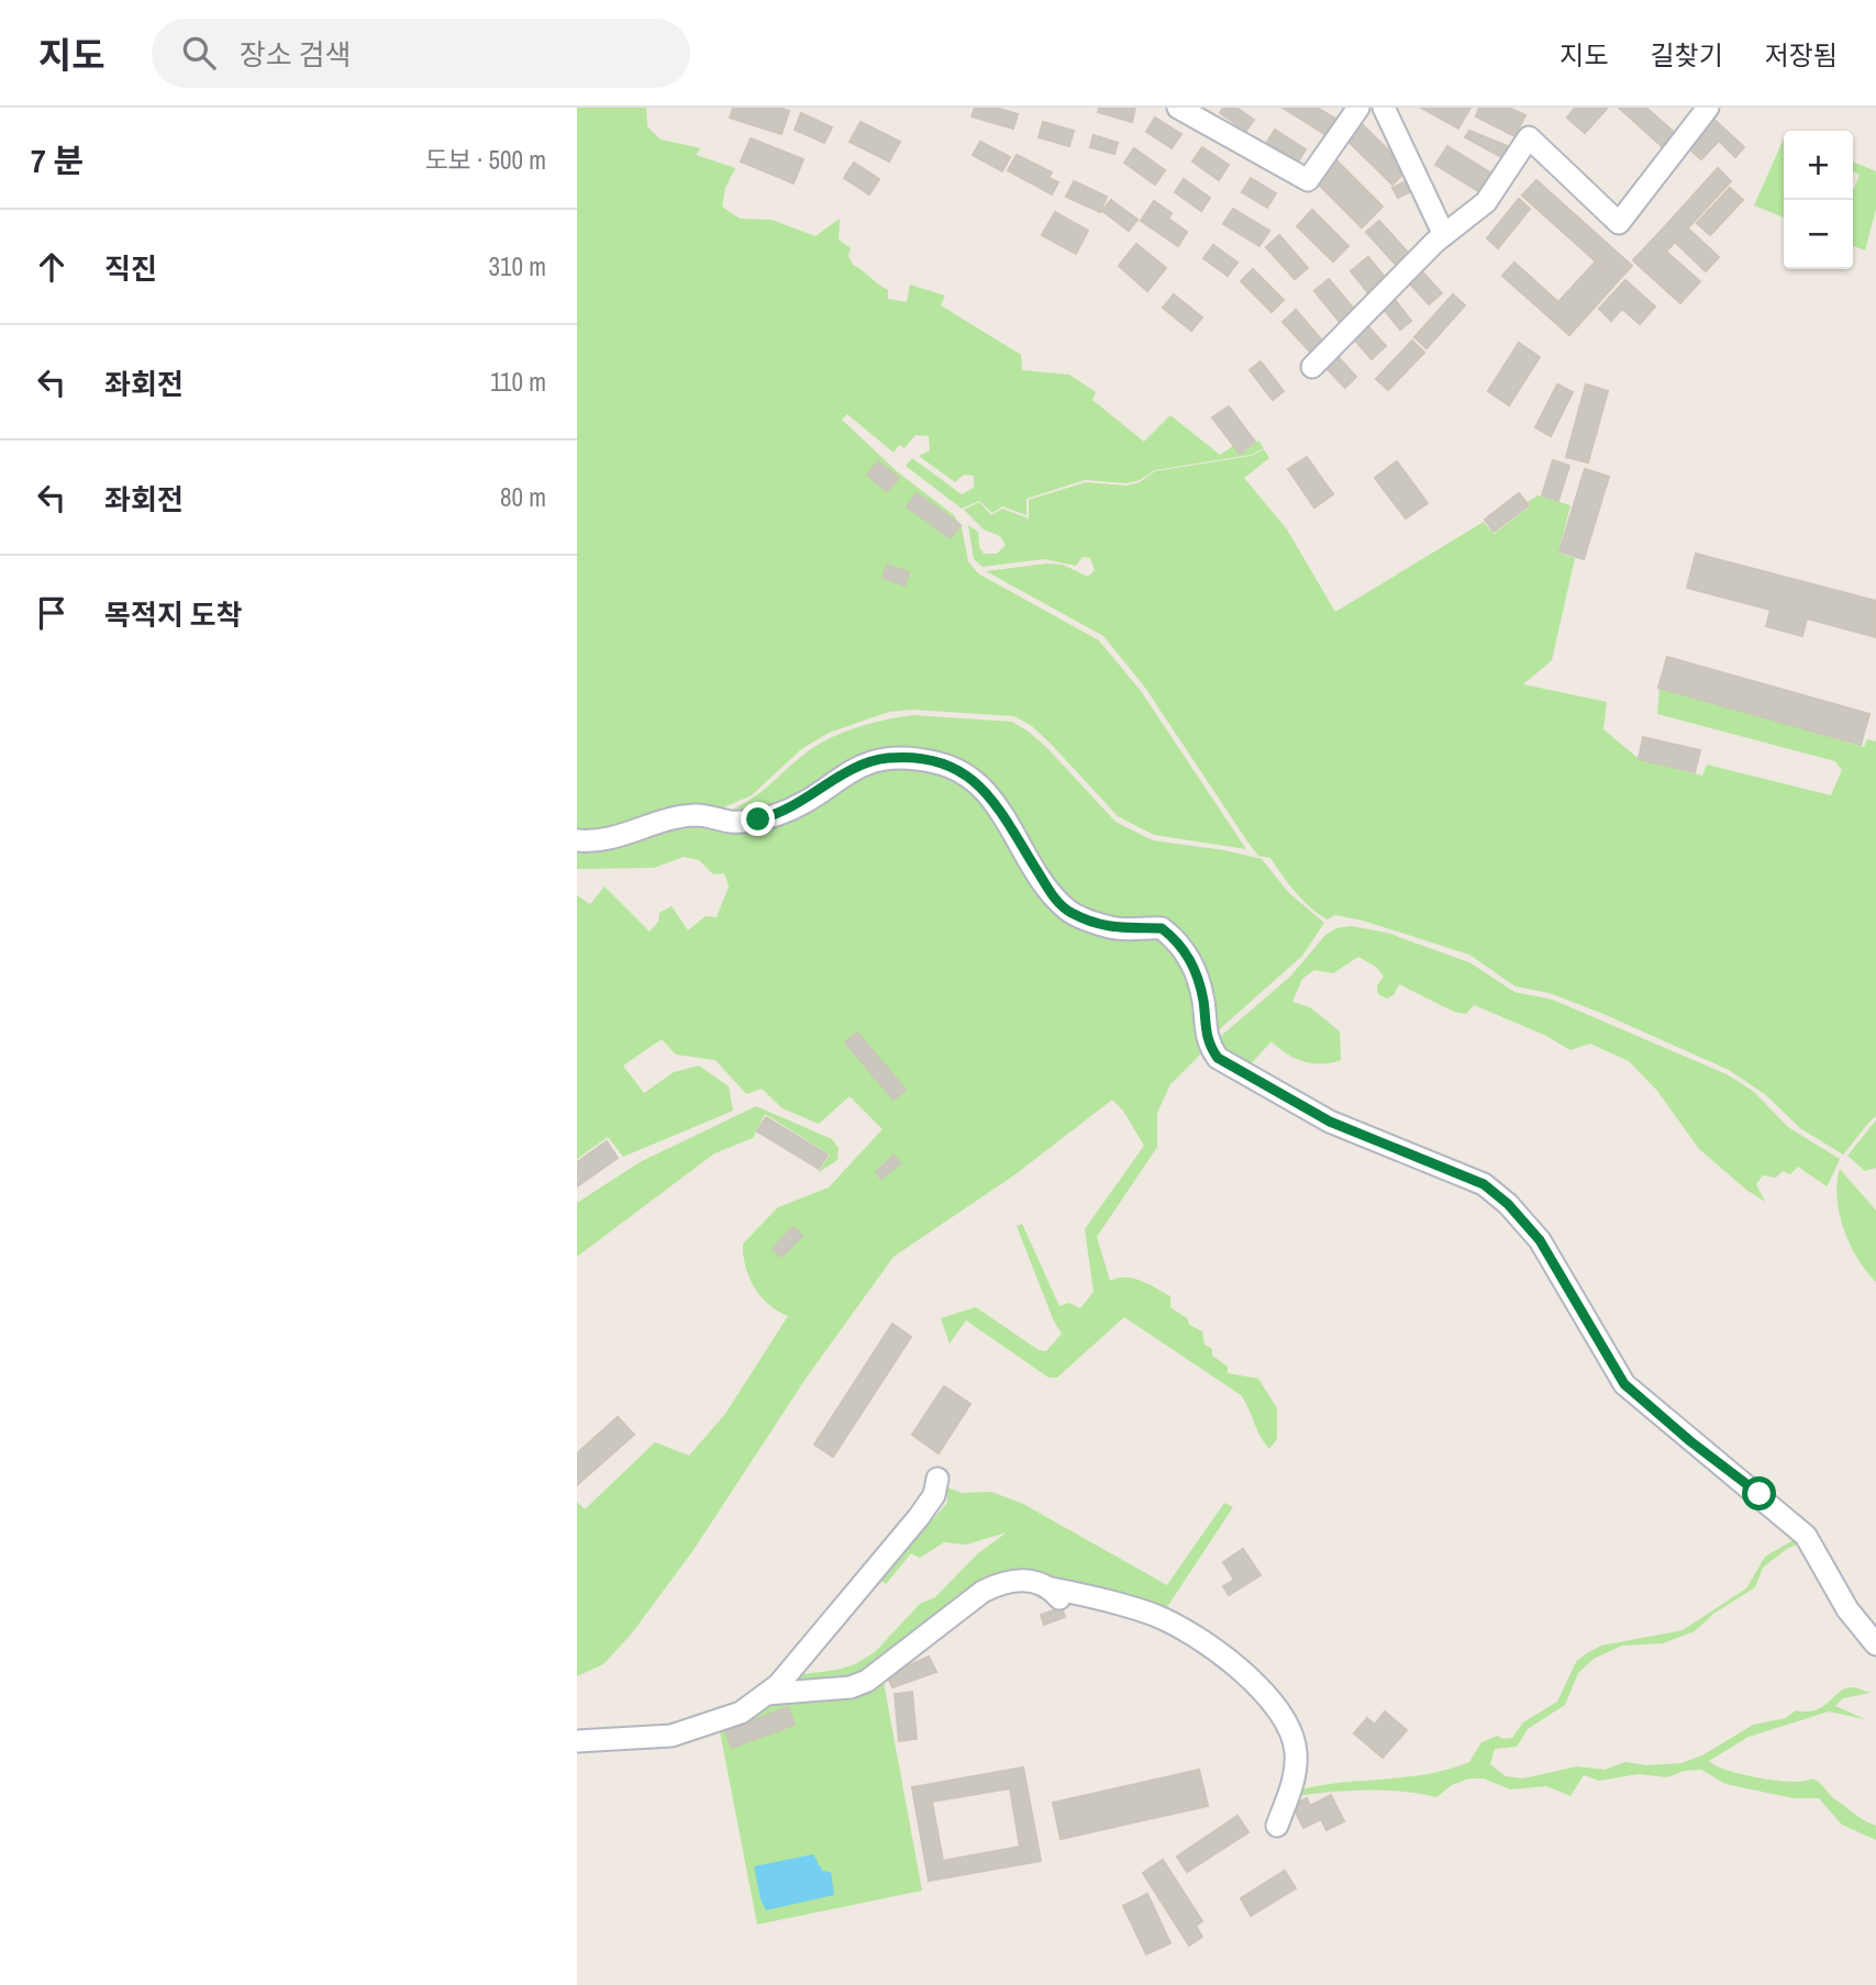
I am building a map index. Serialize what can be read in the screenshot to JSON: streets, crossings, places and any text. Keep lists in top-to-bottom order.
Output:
{
  "page": {
    "header": "지도",
    "search": "장소 검색",
    "nav": ["지도", "길찾기", "저장됨"],
    "heading": ["7 분", "도보 · 500 m"],
    "map_buttons": ["+", "−"],
    "list": [
      ["직진", "310 m"],
      ["좌회전", "110 m"],
      ["좌회전", "80 m"],
      "목적지 도착"
    ]
  }
}
